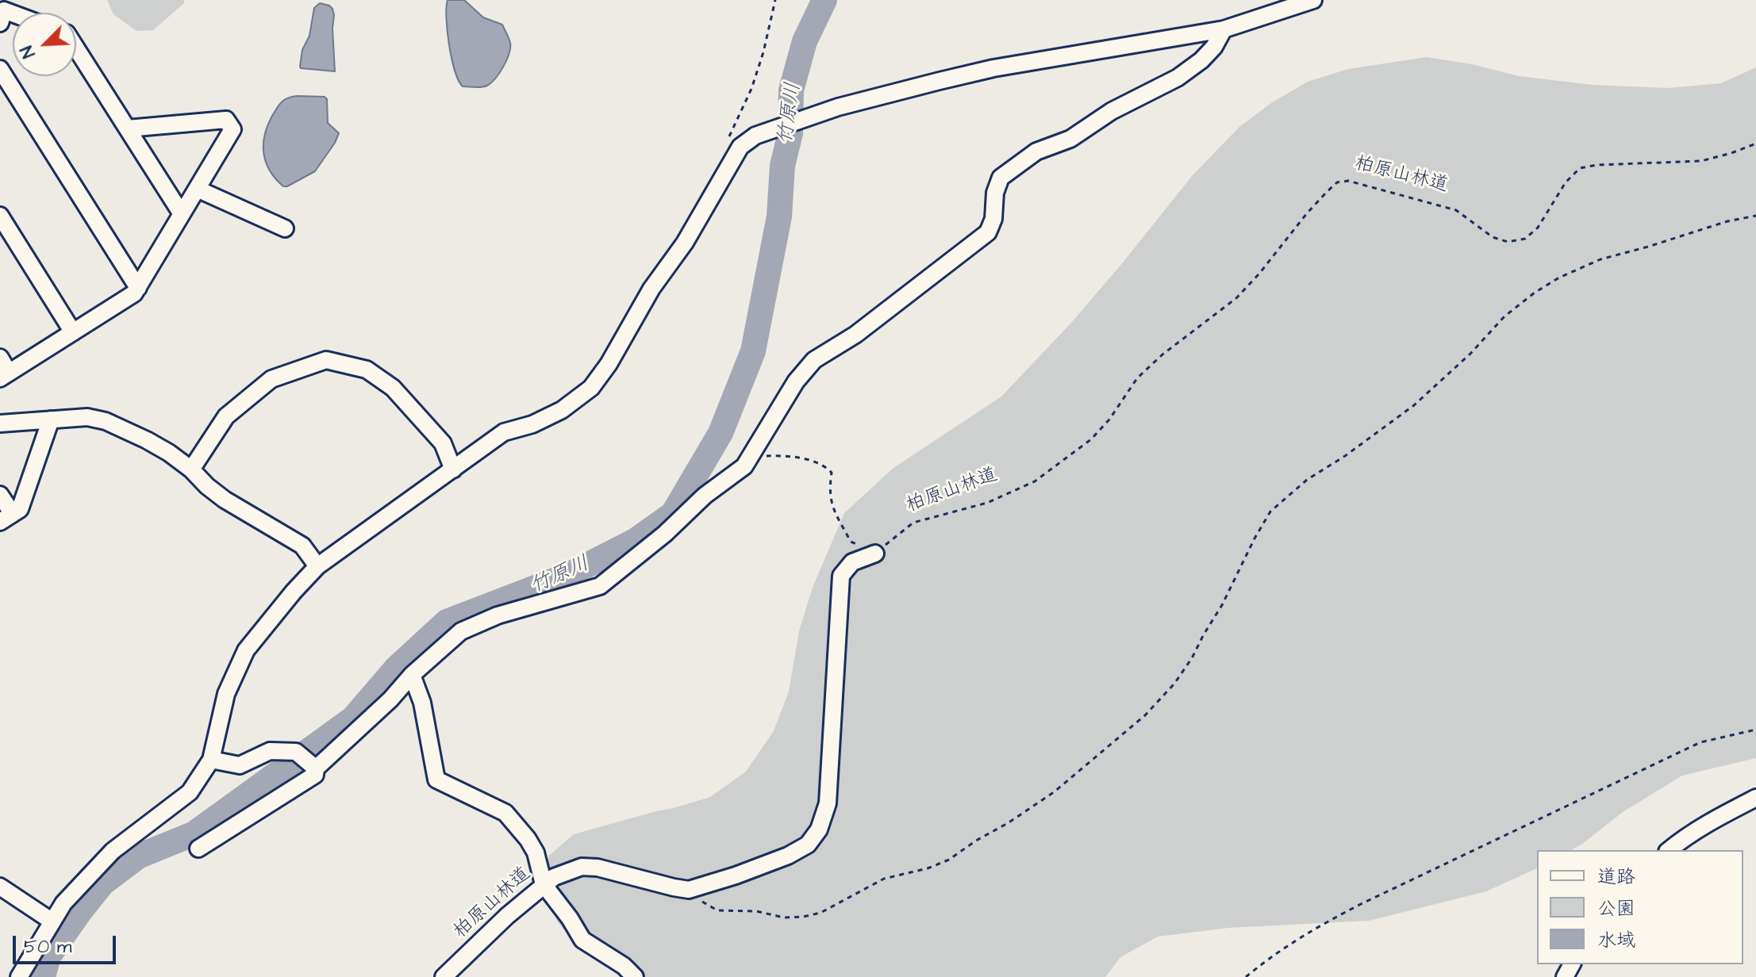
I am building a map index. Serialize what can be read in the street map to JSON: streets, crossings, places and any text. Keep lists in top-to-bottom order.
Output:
{
  "streets": {
    "street": ["柏原山林道"]
  },
  "water": ["竹原川"],
  "legend": ["道路", "公園", "水域"],
  "scale_bar": "50 m",
  "north": "bottom left"
}
